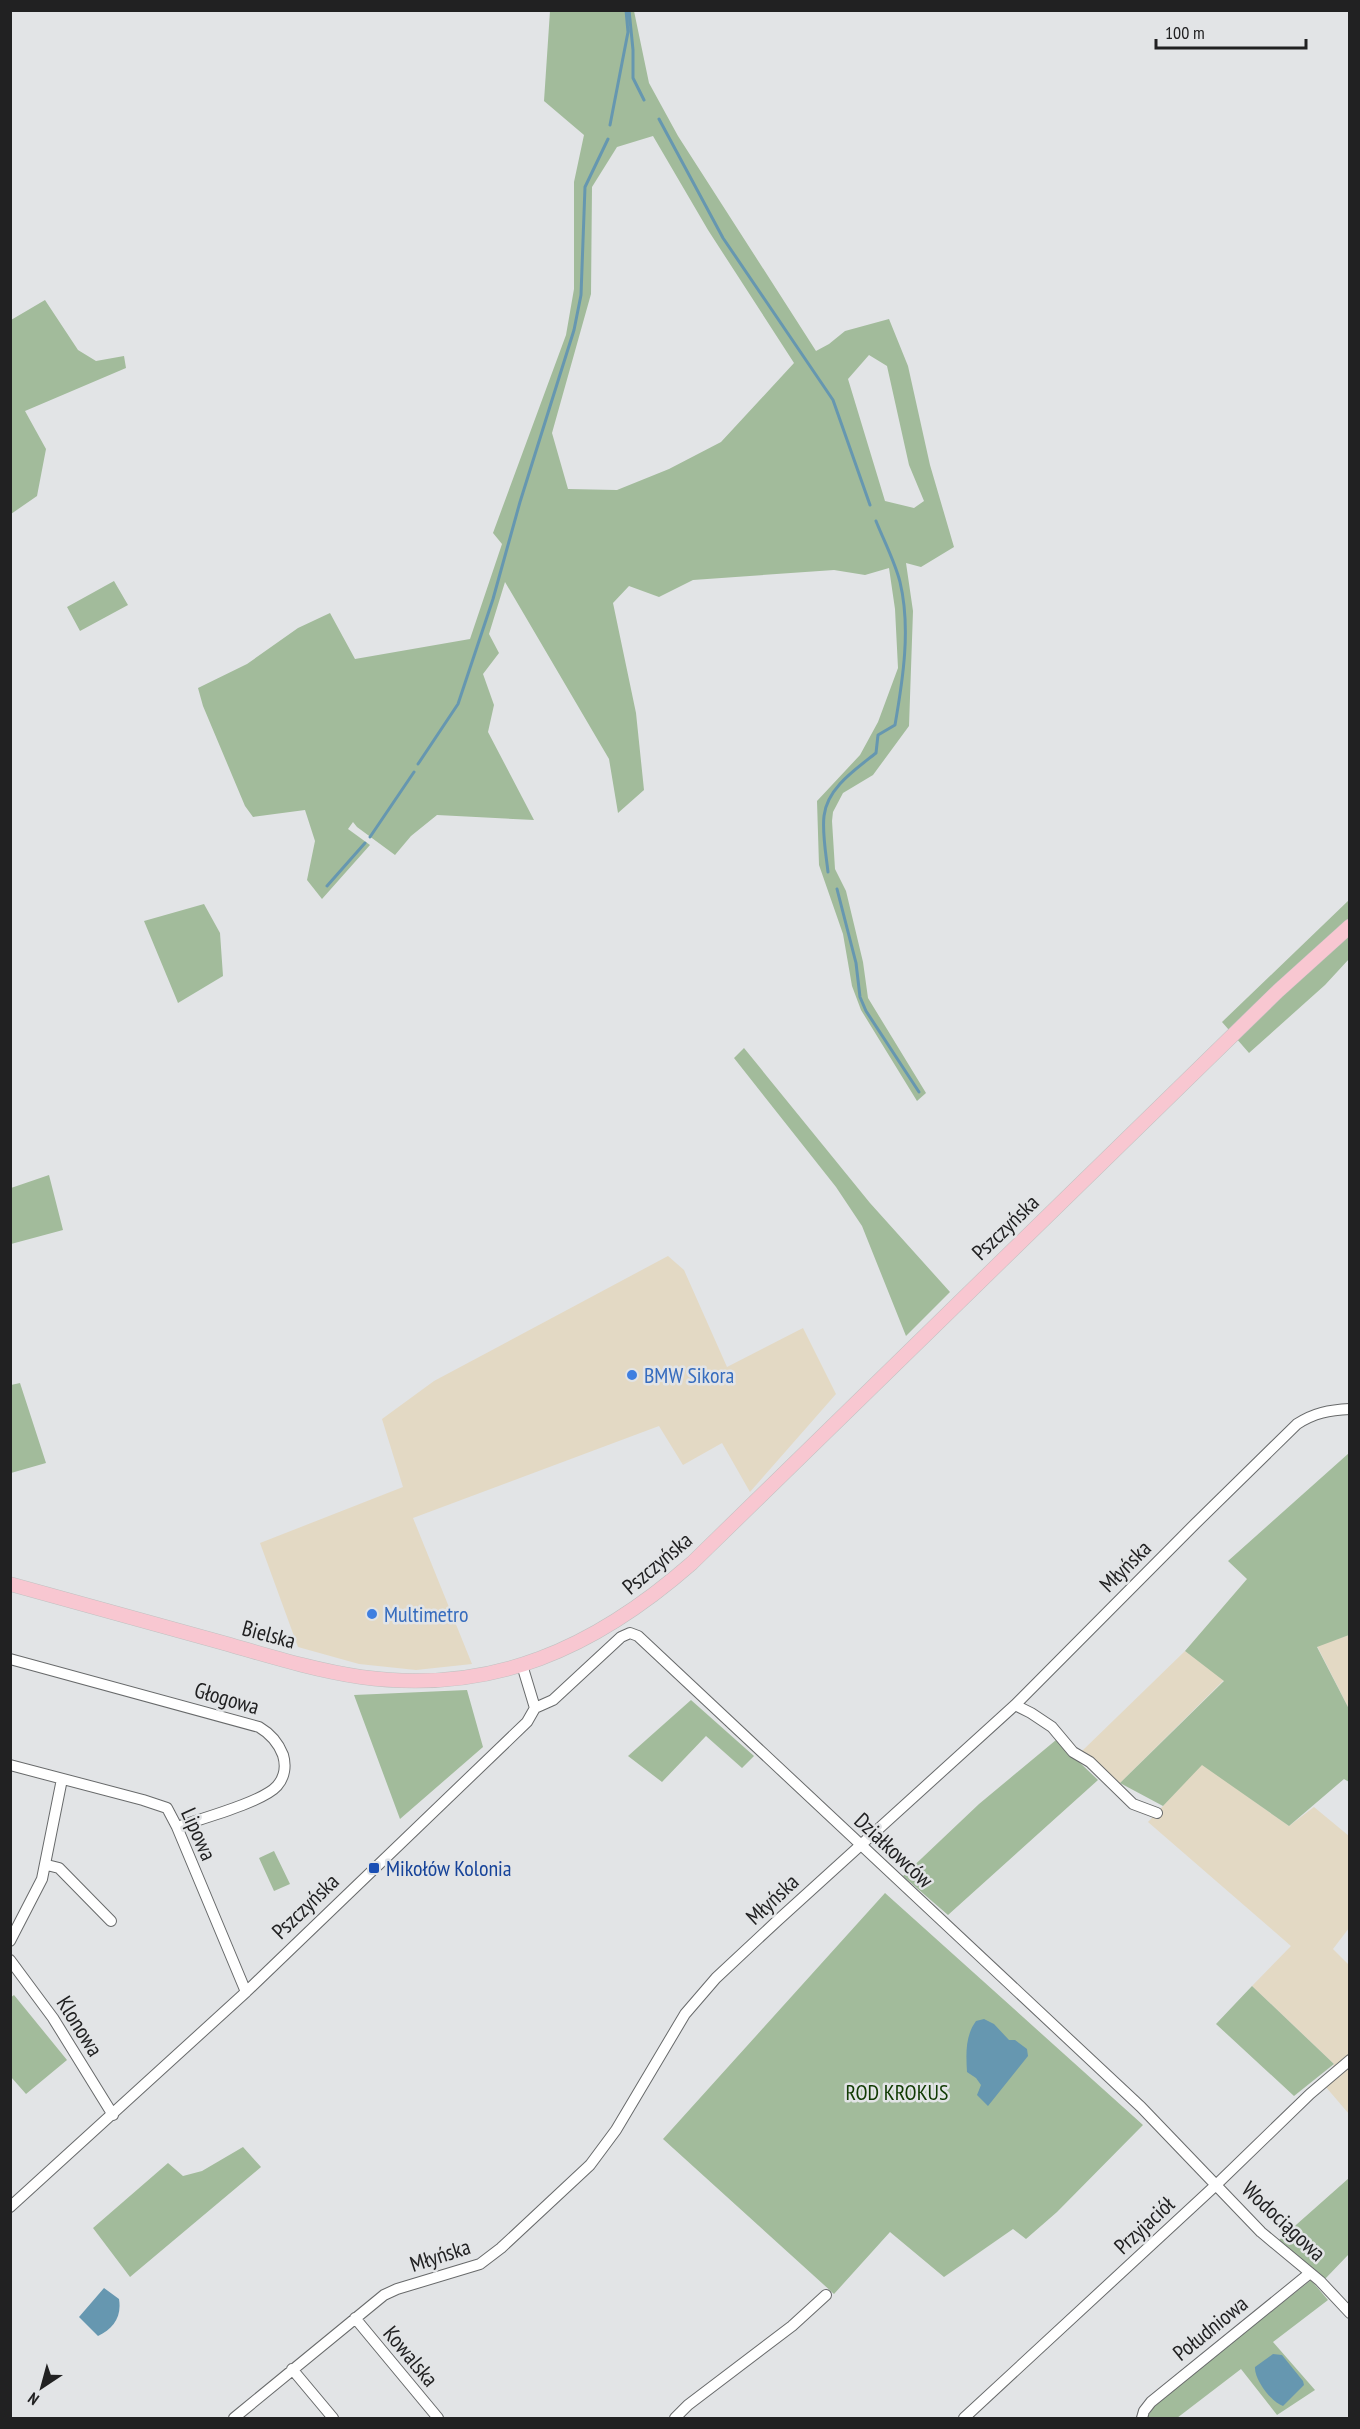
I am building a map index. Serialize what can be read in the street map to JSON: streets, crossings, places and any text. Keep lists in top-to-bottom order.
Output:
{
  "streets": {
    "main road": ["Pszczyńska", "Bielska"],
    "street": [
      "Młyńska",
      "Głogowa",
      "Lipowa",
      "Działkowców",
      "Klonowa",
      "Wodociągowa",
      "Przyjaciół",
      "Południowa",
      "Kowalska"
    ]
  },
  "crossings": [
    ["Pszczyńska", "Bielska"],
    ["Pszczyńska", "Lipowa"],
    ["Pszczyńska", "Działkowców"],
    ["Pszczyńska", "Klonowa"],
    ["Młyńska", "Działkowców"],
    ["Młyńska", "Kowalska"],
    ["Głogowa", "Lipowa"],
    ["Działkowców", "Wodociągowa"],
    ["Działkowców", "Przyjaciół"],
    ["Wodociągowa", "Przyjaciół"],
    ["Wodociągowa", "Południowa"]
  ],
  "parks": ["ROD KROKUS"],
  "places": {
    "other": ["BMW Sikora", "Multimetro"],
    "transit": ["Mikołów Kolonia"]
  },
  "scale_bar": "100 m",
  "north": "bottom left"
}
